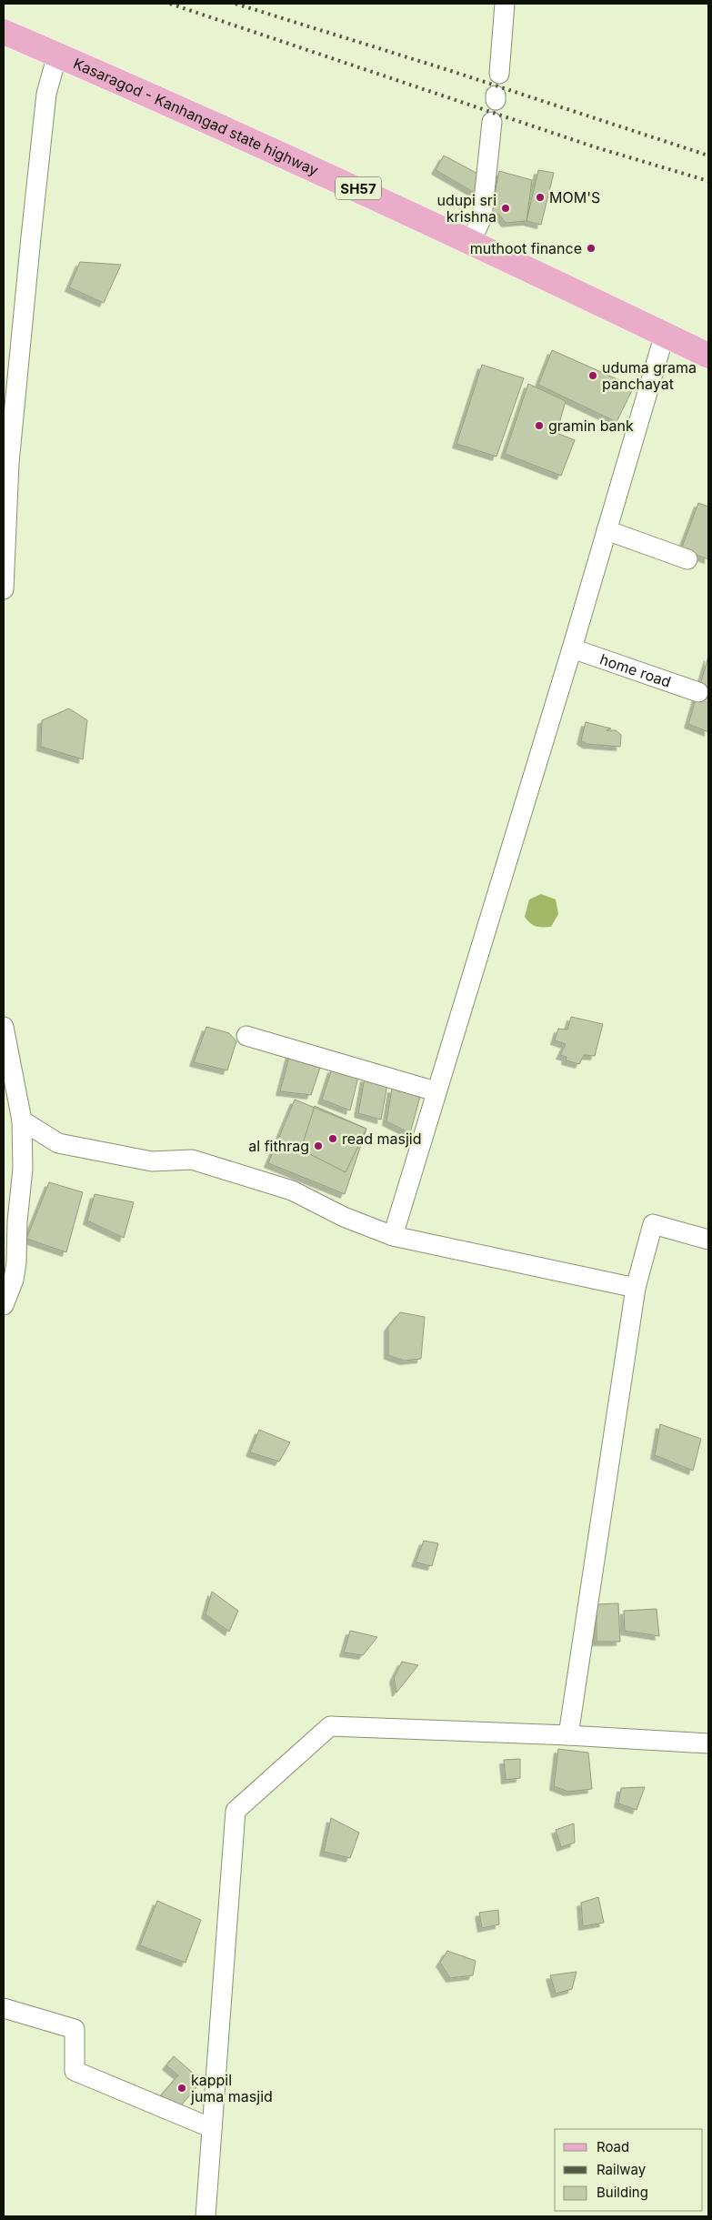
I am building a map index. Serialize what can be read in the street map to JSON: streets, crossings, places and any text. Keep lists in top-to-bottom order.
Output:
{
  "streets": {
    "main road": ["Kasaragod - Kanhangad state highway", "SH57"],
    "street": ["home road"]
  },
  "places": [
    "MOM'S",
    "udupi sri krishna",
    "muthoot finance",
    "uduma grama panchayat",
    "gramin bank",
    "read masjid",
    "al fithrag",
    "kappil juma masjid"
  ],
  "legend": ["Road", "Railway", "Building"]
}
